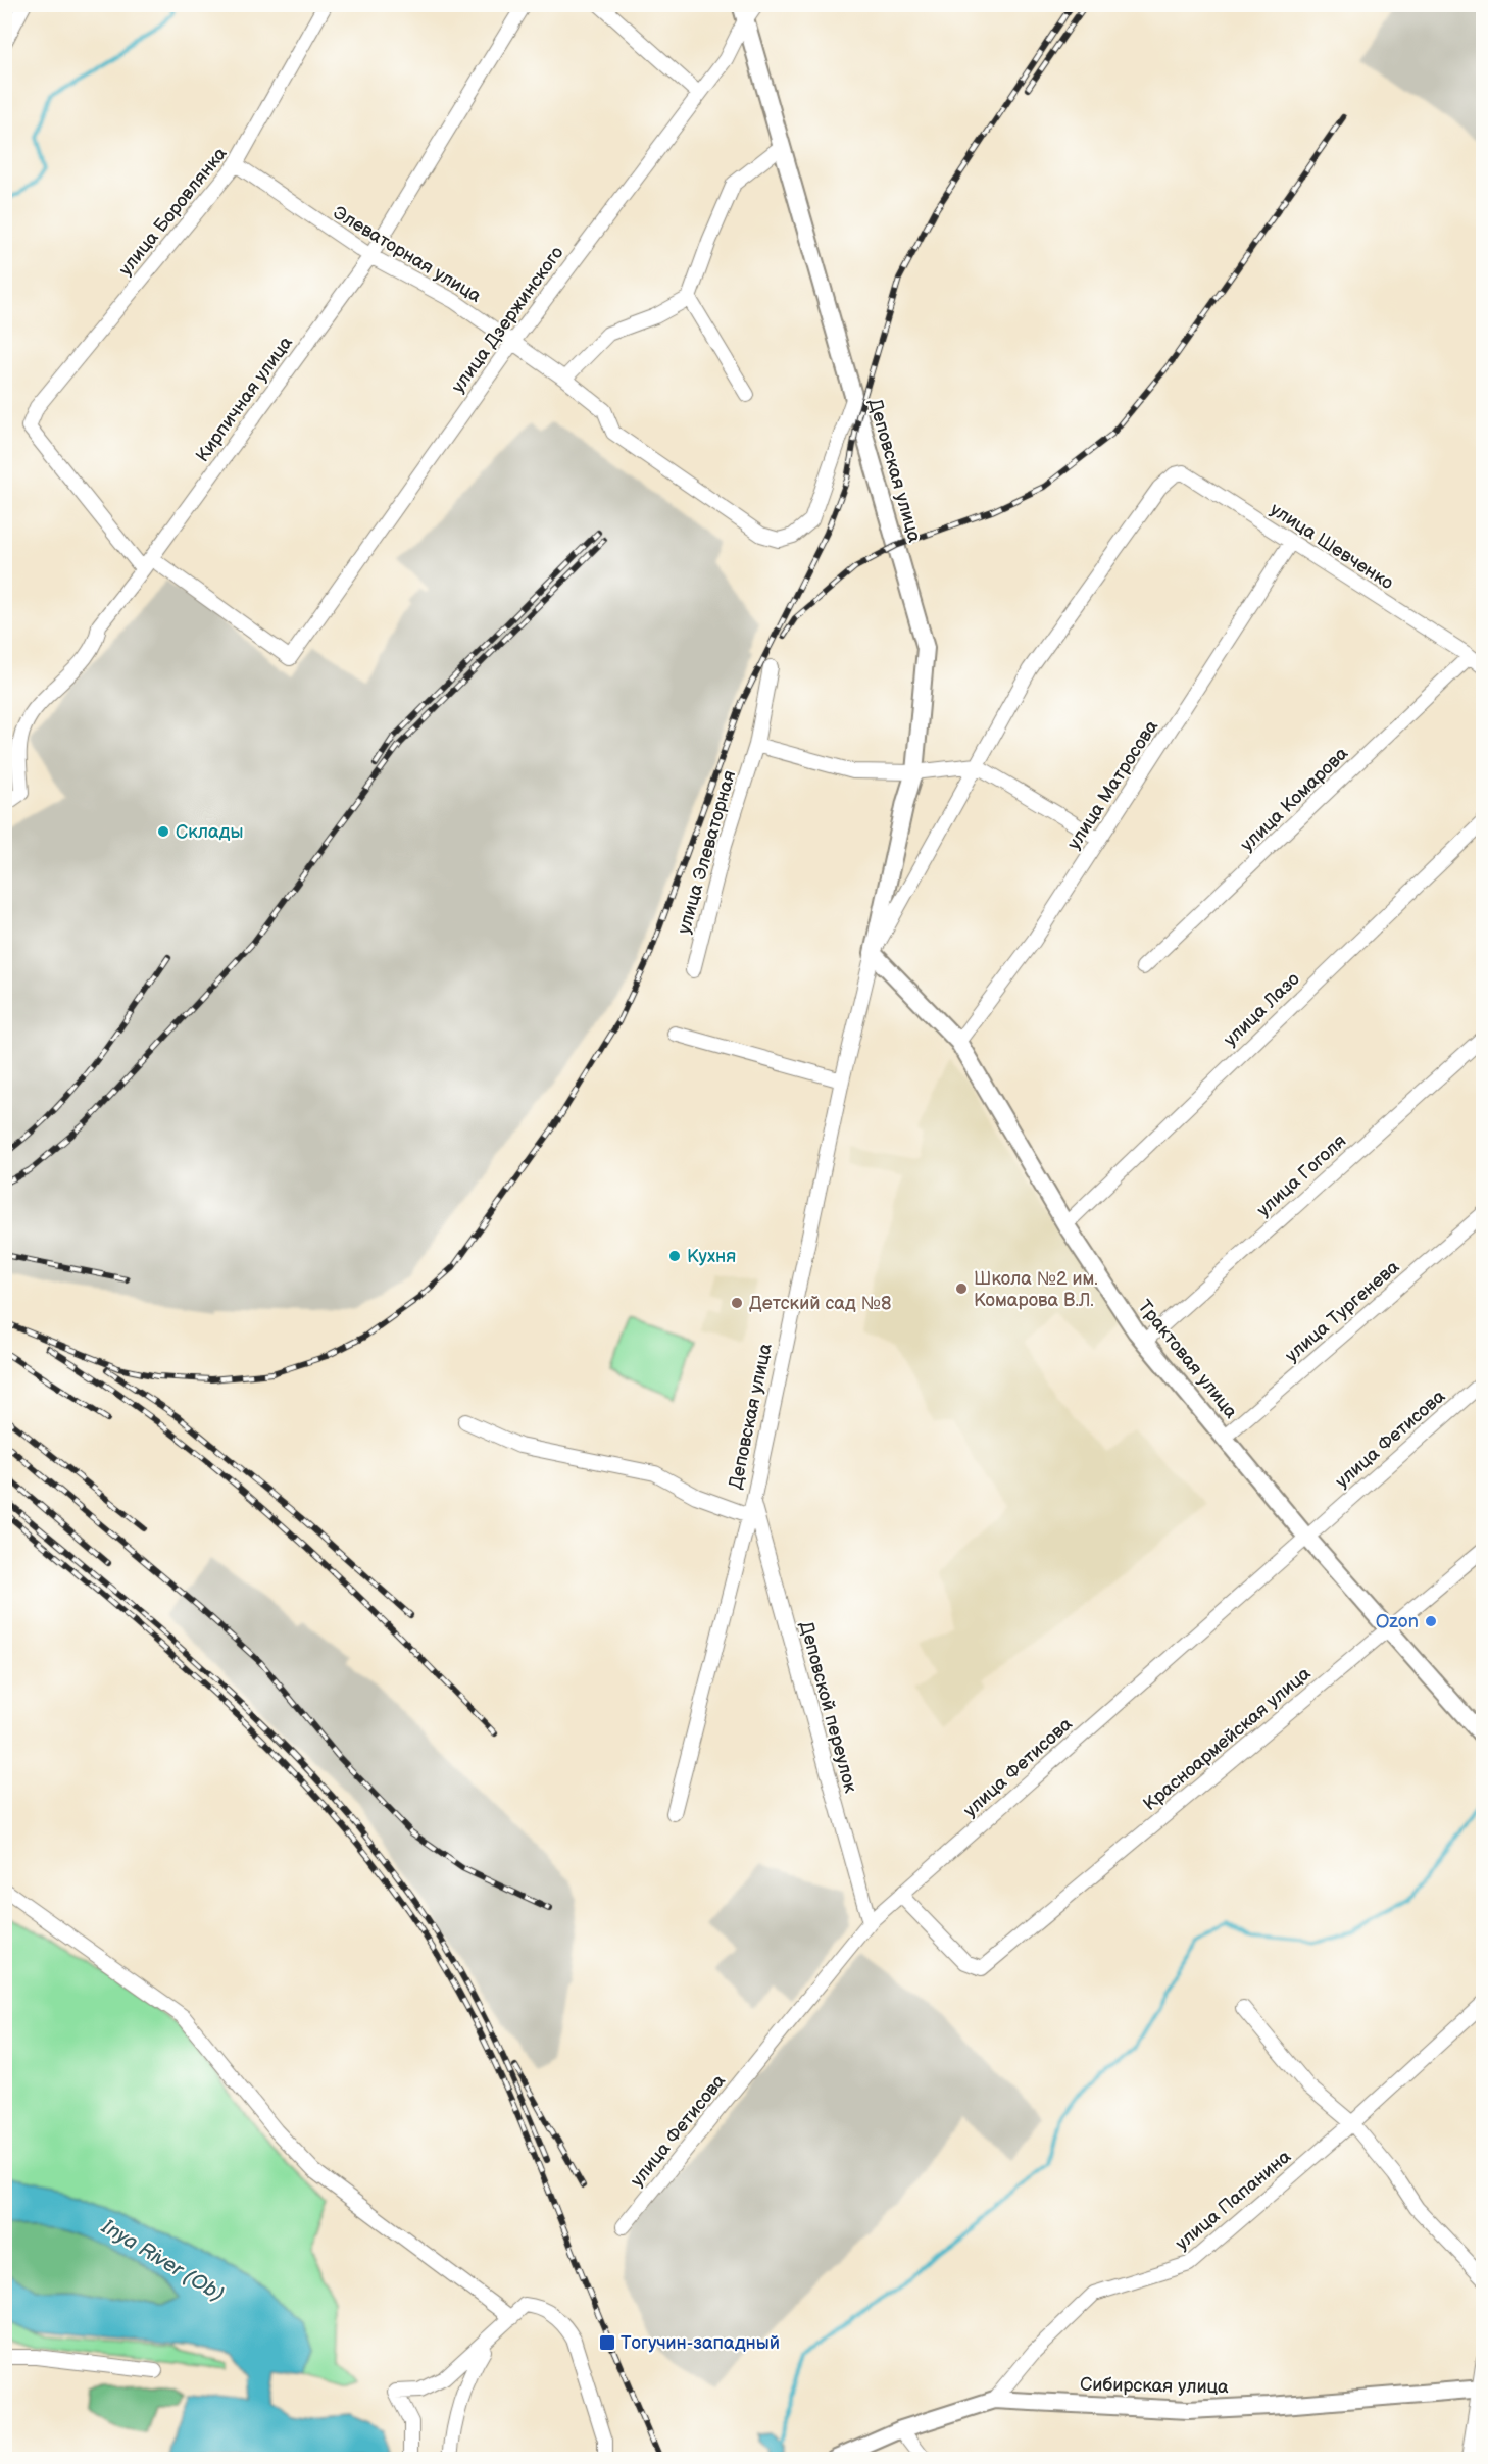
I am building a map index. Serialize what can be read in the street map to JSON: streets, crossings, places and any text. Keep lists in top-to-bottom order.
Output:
{
  "streets": {
    "street": [
      "улица Боровлянка",
      "Элеваторная улица",
      "улица Дзержинского",
      "Кирпичная улица",
      "Деповская улица",
      "улица Шевченко",
      "улица Матросова",
      "улица Комарова",
      "улица Элеваторная",
      "улица Лазо",
      "улица Гоголя",
      "улица Тургенева",
      "Трактовая улица",
      "улица Фетисова",
      "Деповской переулок",
      "Красноармейская улица",
      "улица Папанина",
      "Сибирская улица"
    ]
  },
  "crossings": [
    ["улица Боровлянка", "Элеваторная улица"],
    ["улица Боровлянка", "Кирпичная улица"],
    ["Элеваторная улица", "улица Дзержинского"],
    ["Элеваторная улица", "Кирпичная улица"],
    ["Элеваторная улица", "Деповская улица"],
    ["улица Дзержинского", "Кирпичная улица"],
    ["улица Дзержинского", "Деповская улица"],
    ["Деповская улица", "улица Шевченко"],
    ["Деповская улица", "Трактовая улица"],
    ["Деповская улица", "Деповской переулок"],
    ["улица Шевченко", "улица Матросова"],
    ["улица Шевченко", "улица Комарова"],
    ["улица Матросова", "Трактовая улица"],
    ["улица Лазо", "Трактовая улица"],
    ["улица Гоголя", "Трактовая улица"],
    ["улица Тургенева", "Трактовая улица"],
    ["Трактовая улица", "улица Фетисова"],
    ["Трактовая улица", "Красноармейская улица"],
    ["улица Фетисова", "Деповской переулок"],
    ["улица Фетисова", "Красноармейская улица"],
    ["улица Папанина", "Сибирская улица"]
  ],
  "water": ["Inya River (Ob)"],
  "places": {
    "other": [
      "Склады",
      "Кухня",
      "Школа №2 им. Комарова В.Л.",
      "Детский сад №8",
      "Ozon"
    ],
    "transit": ["Тогучин-западный"]
  }
}
